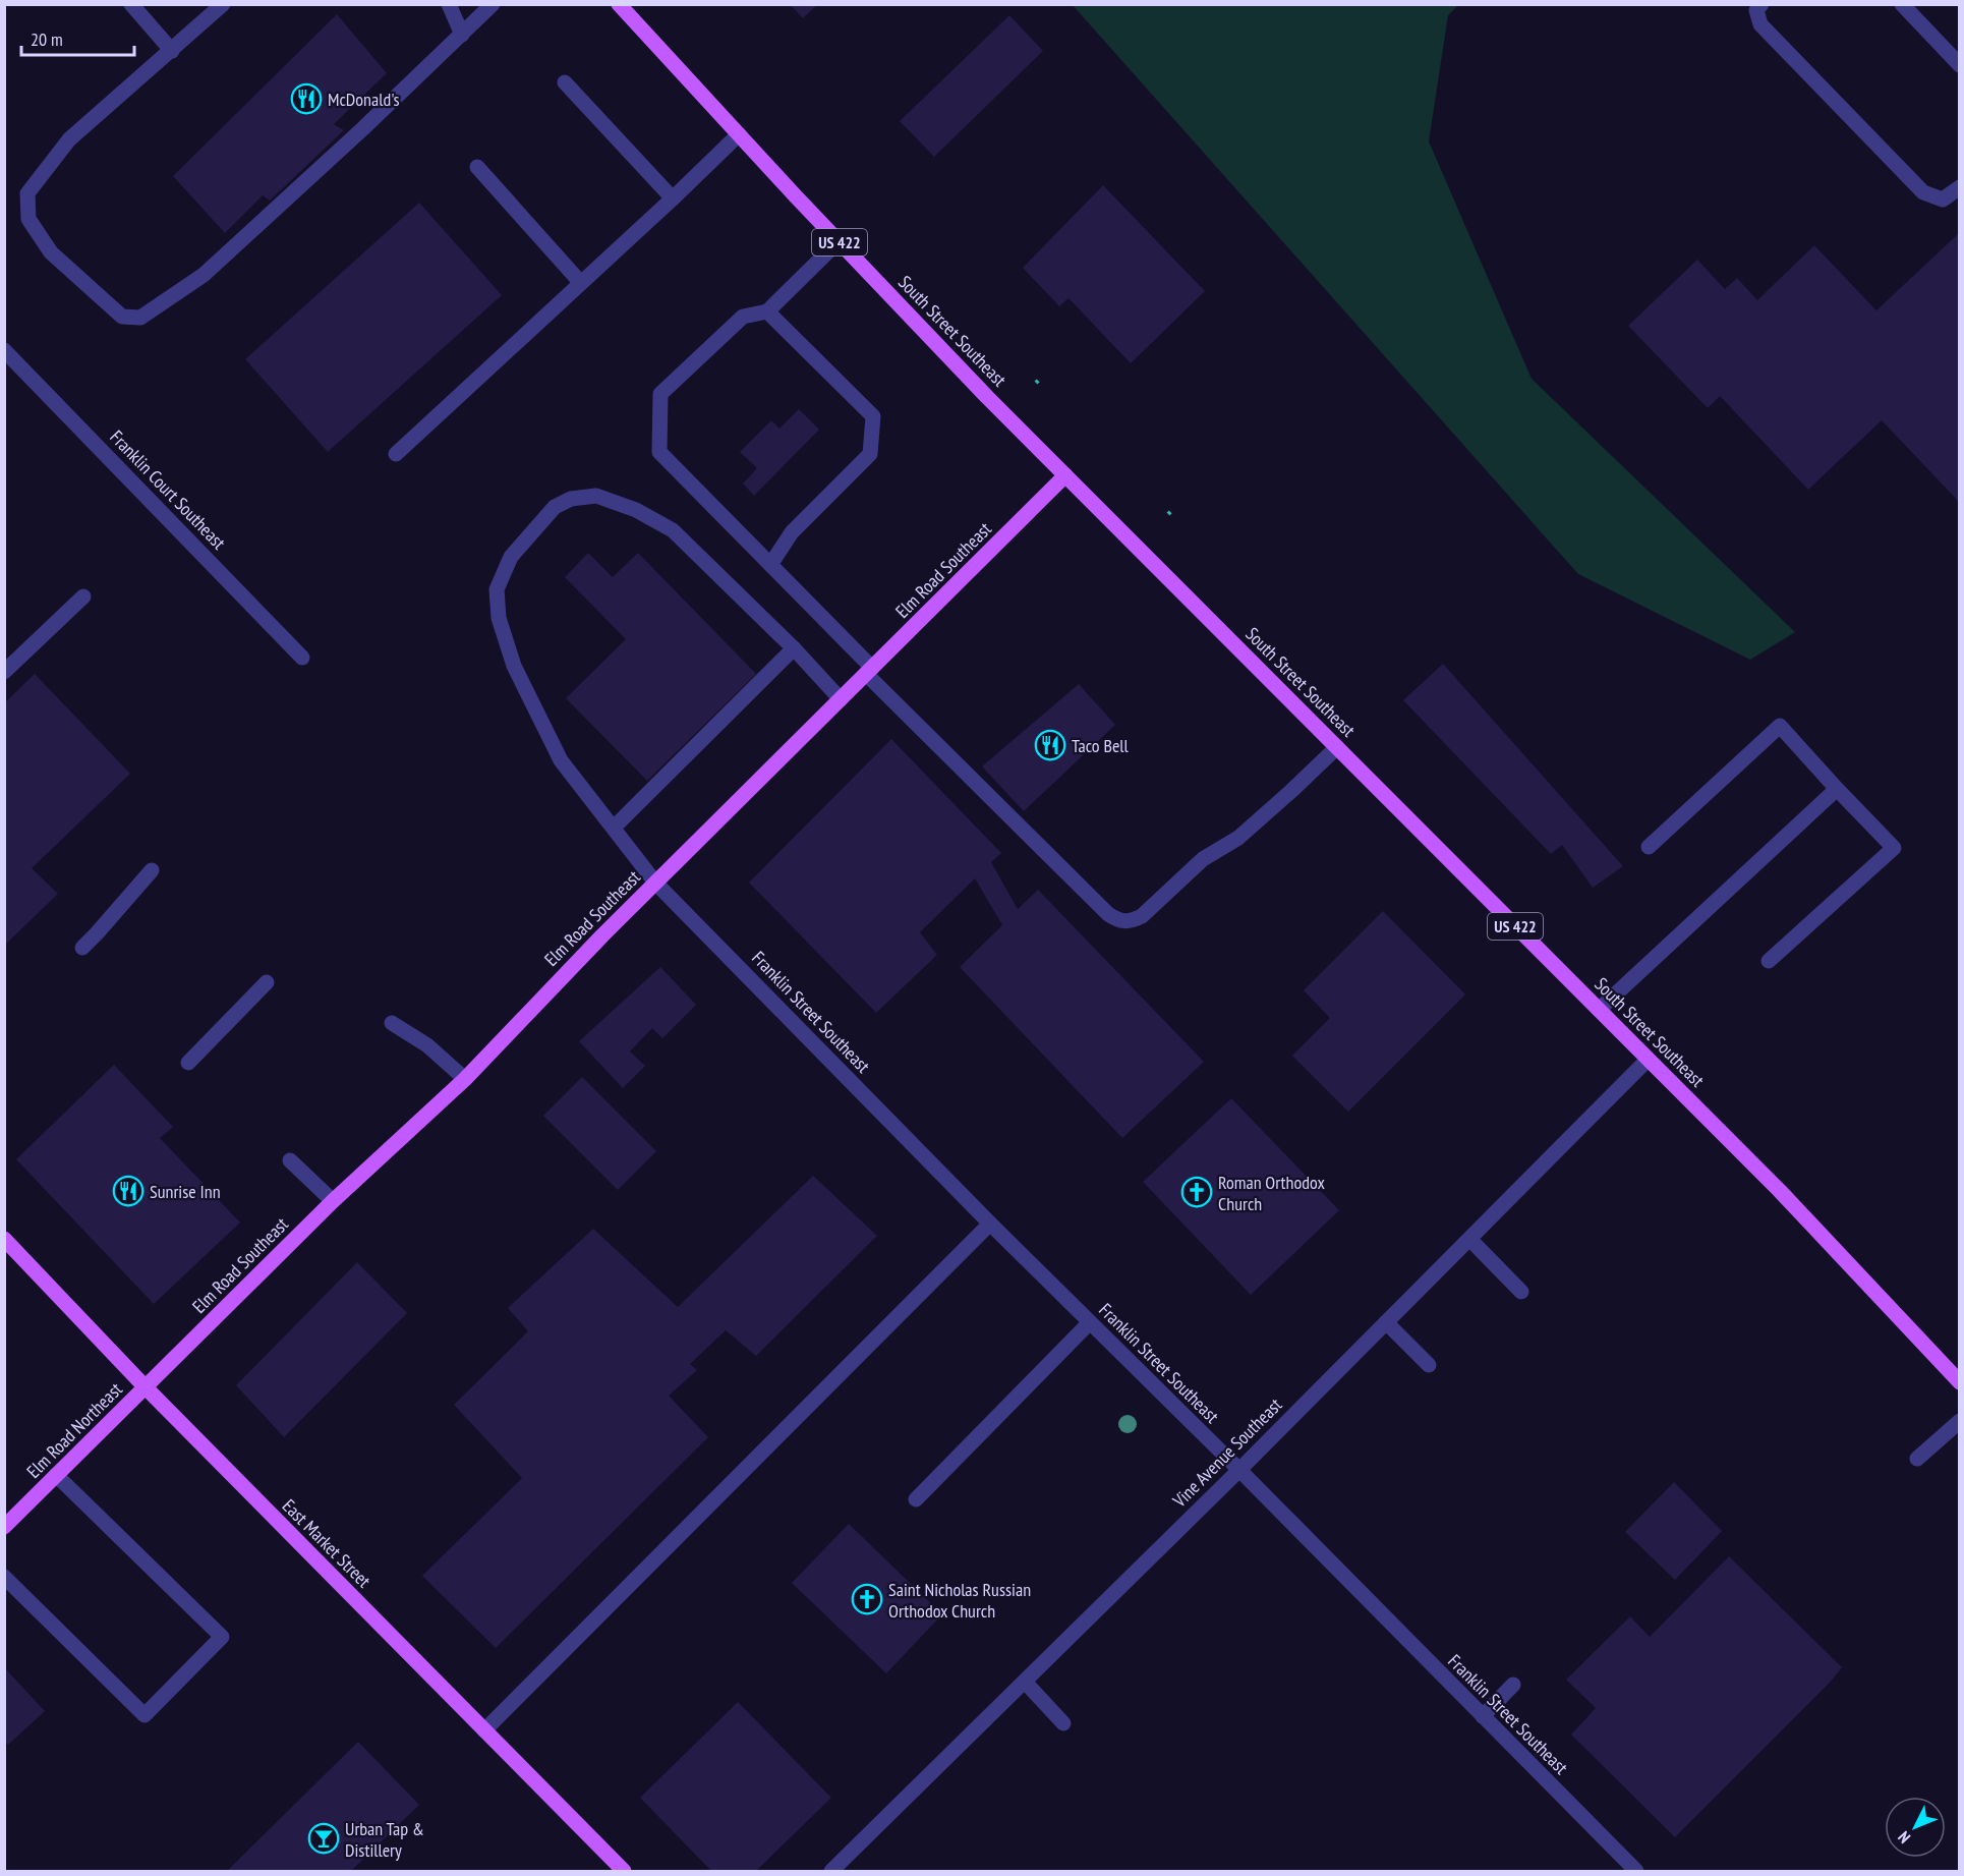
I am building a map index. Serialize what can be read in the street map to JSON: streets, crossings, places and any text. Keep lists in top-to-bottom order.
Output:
{
  "streets": {
    "main road": [
      "US 422",
      "South Street Southeast",
      "Elm Road Southeast",
      "Elm Road Northeast",
      "East Market Street"
    ],
    "street": ["Franklin Court Southeast", "Franklin Street Southeast", "Vine Avenue Southeast"]
  },
  "crossings": [
    ["South Street Southeast", "Elm Road Southeast"],
    ["South Street Southeast", "Vine Avenue Southeast"],
    ["Elm Road Southeast", "Franklin Street Southeast"],
    ["Elm Road Southeast", "Elm Road Northeast"],
    ["Elm Road Southeast", "East Market Street"],
    ["Franklin Street Southeast", "Vine Avenue Southeast"],
    ["Elm Road Northeast", "East Market Street"]
  ],
  "places": {
    "restaurant": ["McDonald's", "Taco Bell", "Sunrise Inn"],
    "church": ["Roman Orthodox Church", "Saint Nicholas Russian Orthodox Church"],
    "bar": ["Urban Tap & Distillery"]
  },
  "scale_bar": "20 m",
  "north": "bottom left"
}
